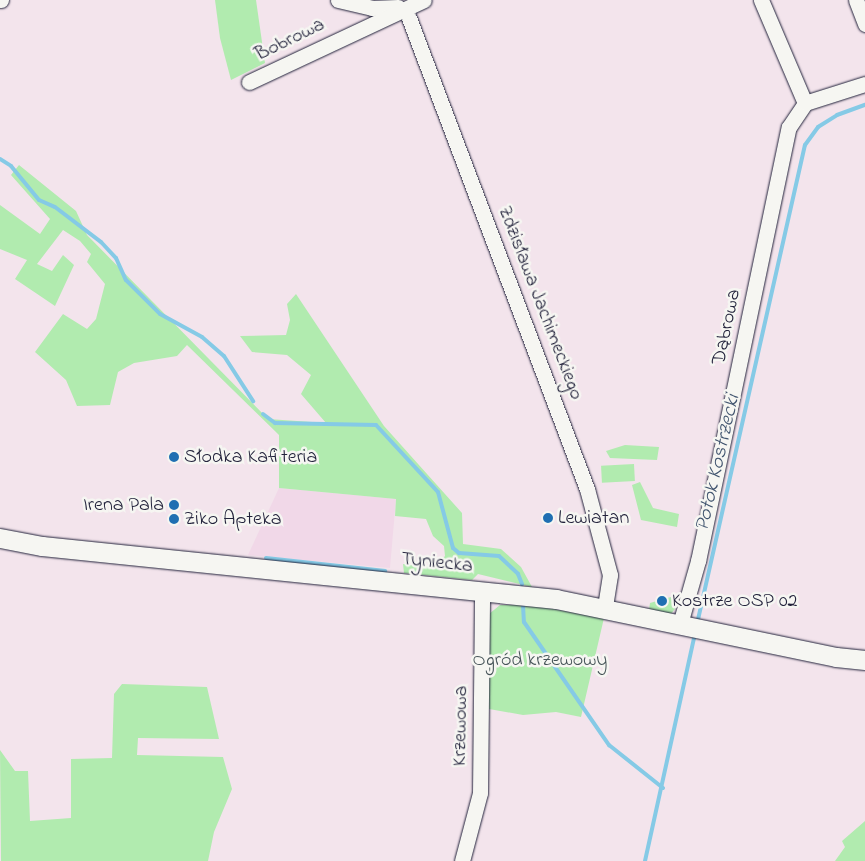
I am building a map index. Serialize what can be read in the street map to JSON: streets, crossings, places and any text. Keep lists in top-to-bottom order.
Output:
{
  "streets": {
    "street": [
      "Bobrowa",
      "Zdzisława Jachimeckiego",
      "Dąbrowa",
      "Tyniecka",
      "Krzewowa"
    ]
  },
  "crossings": [
    ["Bobrowa", "Zdzisława Jachimeckiego"],
    ["Zdzisława Jachimeckiego", "Tyniecka"],
    ["Dąbrowa", "Tyniecka"],
    ["Tyniecka", "Krzewowa"]
  ],
  "water": ["Potok Kostrzecki"],
  "parks": ["Ogród krzewowy"],
  "places": [
    "Słodka Kafiteria",
    "Irena Pala",
    "Lewiatan",
    "Ziko Apteka",
    "Kostrze OSP 02"
  ]
}
